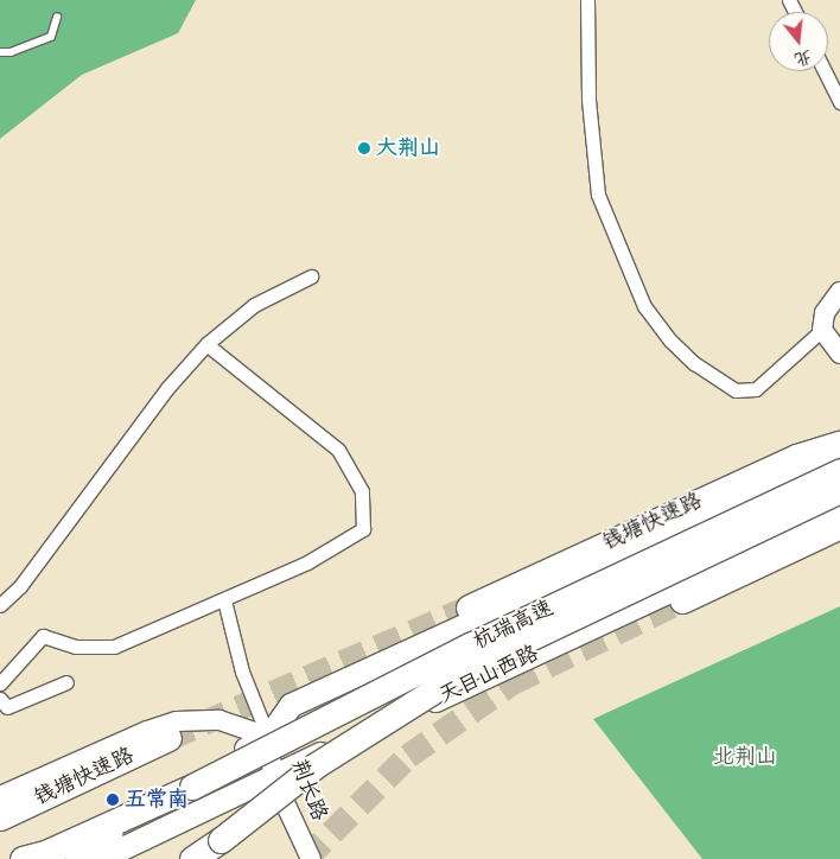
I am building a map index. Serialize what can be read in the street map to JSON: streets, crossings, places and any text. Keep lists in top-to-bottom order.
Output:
{
  "streets": {
    "highway": ["钱塘快速路", "杭瑞高速"],
    "main road": ["天目山西路", "荆长路"]
  },
  "crossings": [
    ["天目山西路", "荆长路"]
  ],
  "parks": ["北荆山"],
  "places": ["大荆山", "五常南"],
  "north": "bottom"
}
